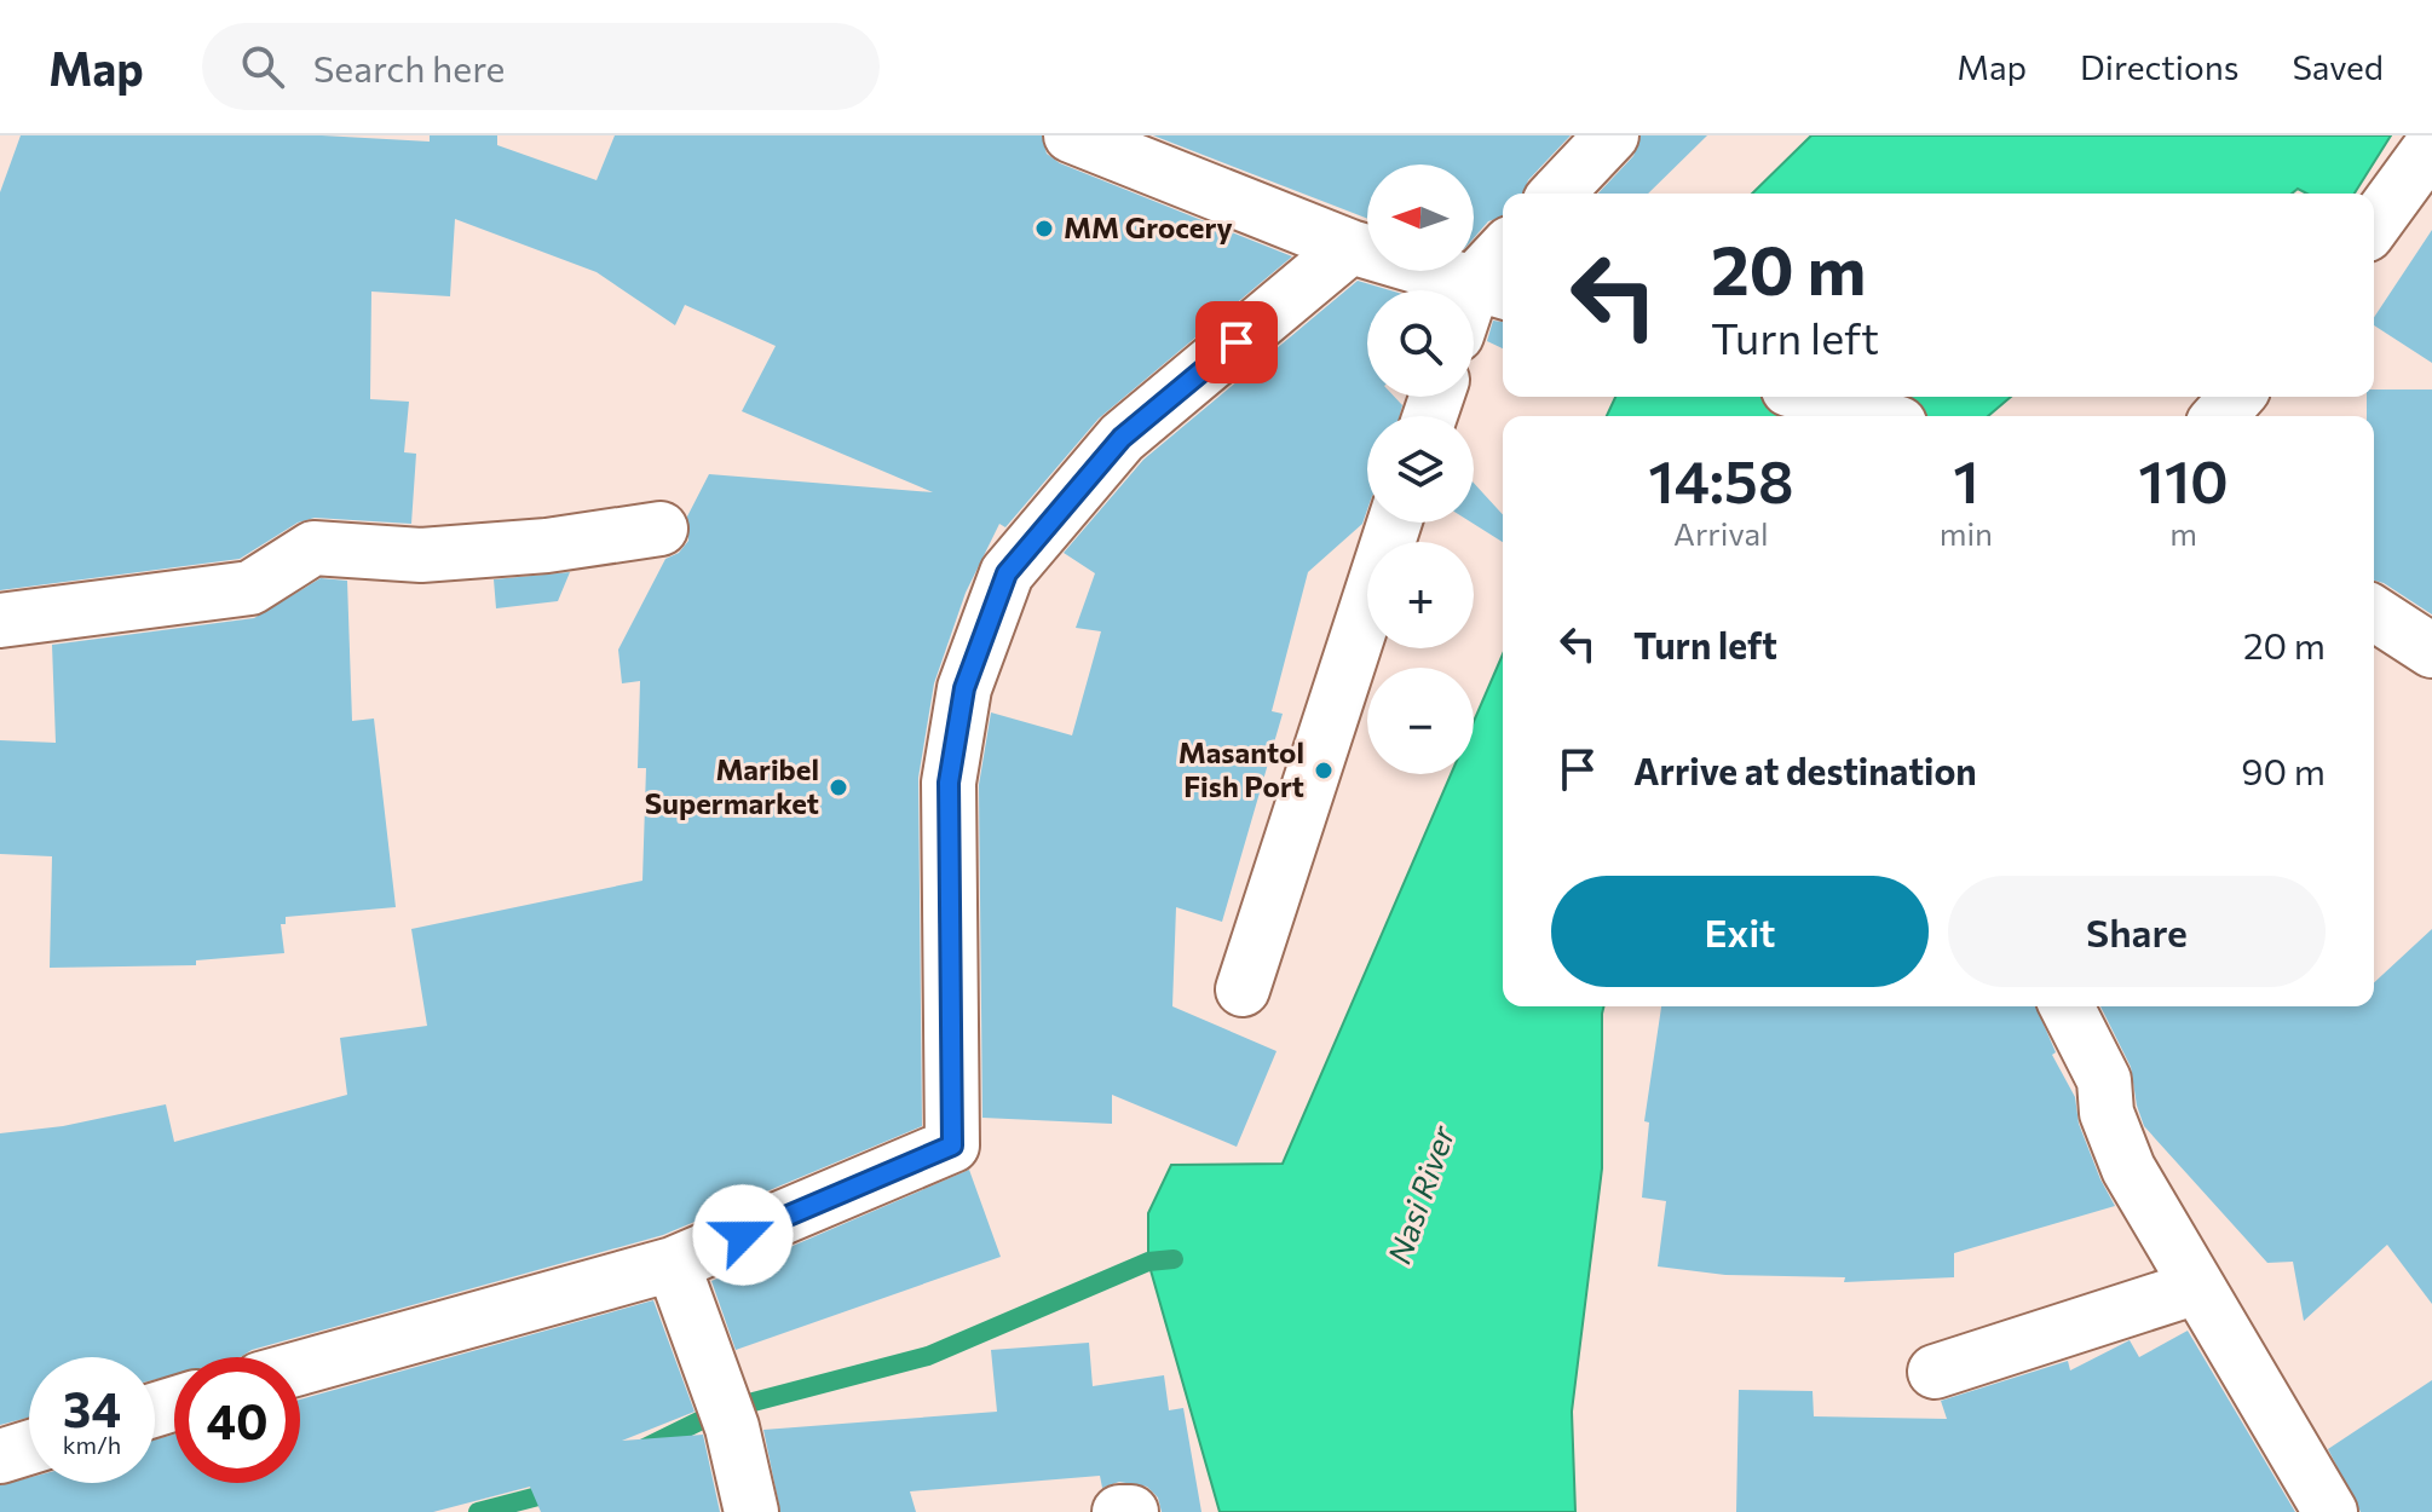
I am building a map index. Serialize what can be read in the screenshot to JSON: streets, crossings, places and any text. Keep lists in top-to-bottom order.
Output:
{
  "water": ["Nasi River"],
  "places": ["MM Grocery", "Masantol Fish Port", "Maribel Supermarket"],
  "north": "left",
  "page": {
    "header": "Map",
    "search": "Search here",
    "nav": ["Map", "Directions", "Saved"],
    "map_buttons": ["+", "−"],
    "turn": ["20 m", "Turn left"],
    "eta": [
      "14:58",
      "Arrival",
      "1",
      "min",
      "110",
      "m"
    ],
    "list": [
      {
        "name": "Turn left",
        "value": "20 m"
      },
      {
        "name": "Arrive at destination",
        "value": "90 m"
      }
    ],
    "buttons": ["Exit", "Share"],
    "speed": "34 km/h",
    "limit": "40"
  }
}
